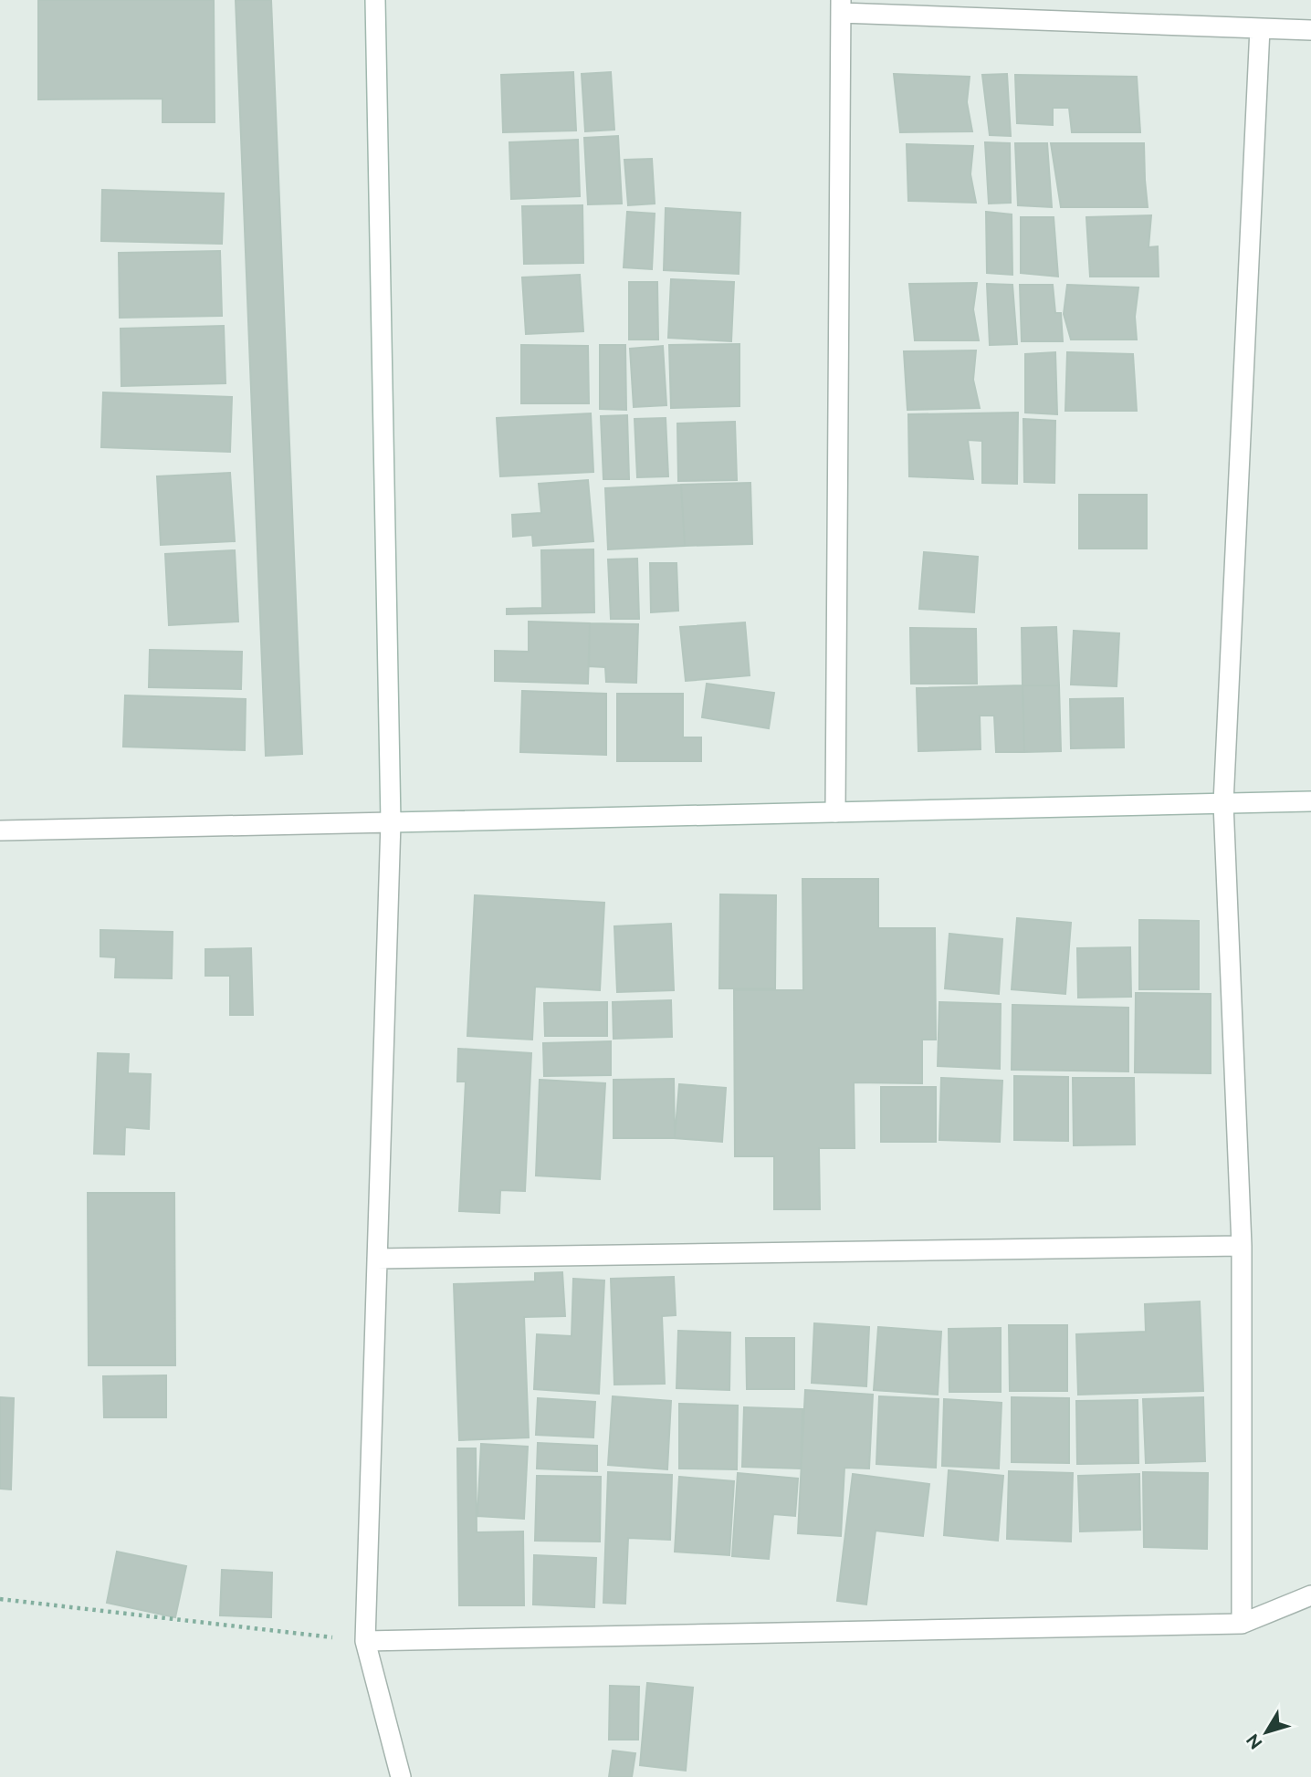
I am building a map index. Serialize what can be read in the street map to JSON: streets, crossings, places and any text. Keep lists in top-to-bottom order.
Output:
{
  "north": "bottom left"
}
